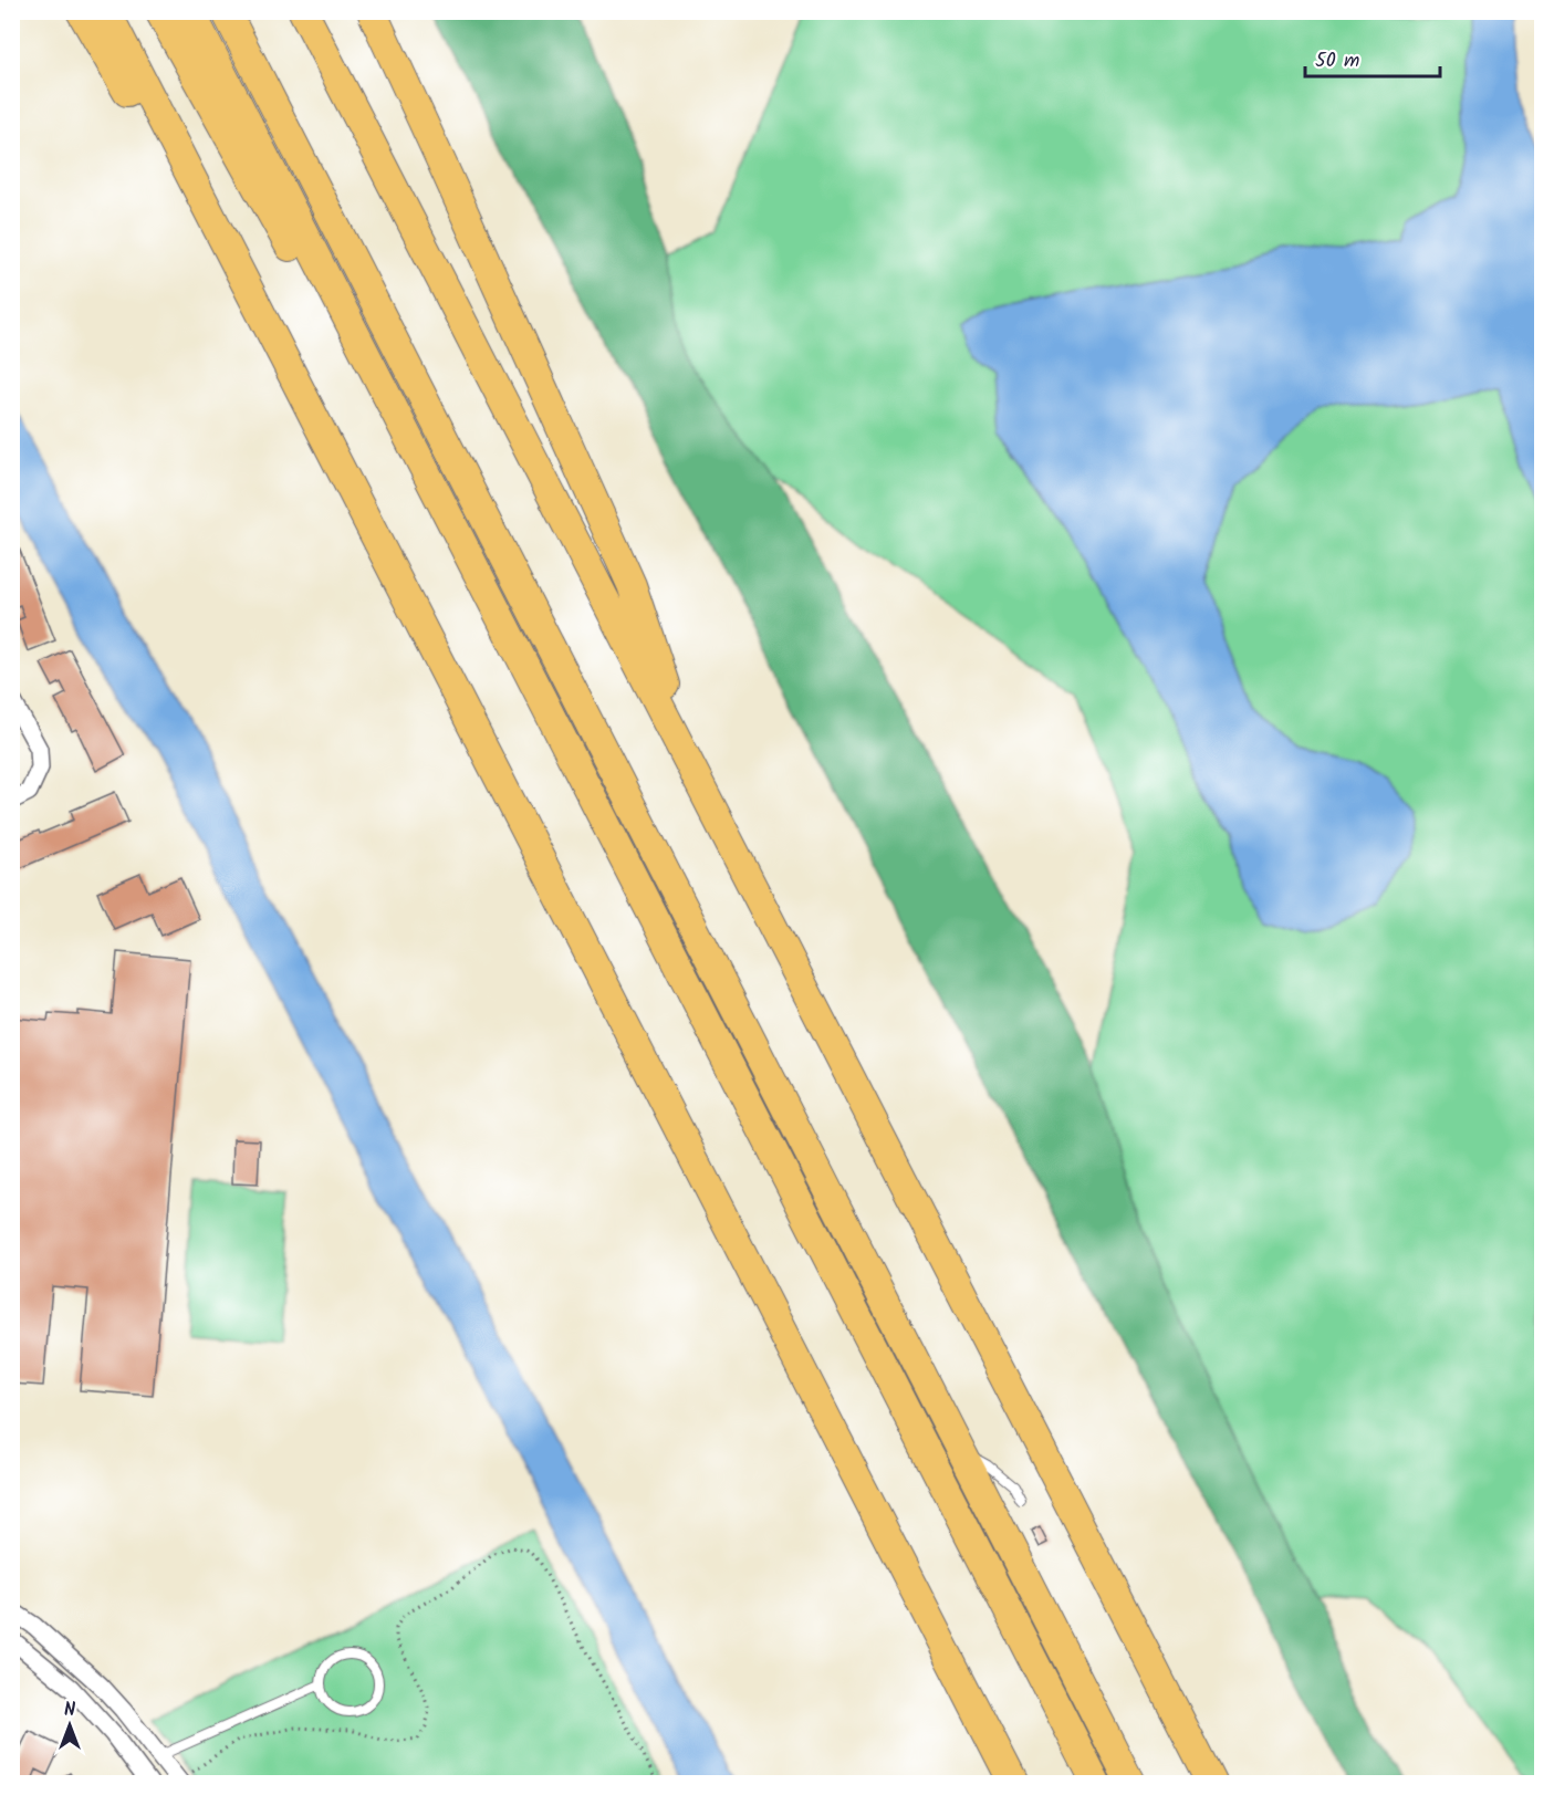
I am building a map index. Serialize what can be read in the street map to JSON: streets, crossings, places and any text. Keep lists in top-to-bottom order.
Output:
{
  "scale_bar": "50 m",
  "north": "top"
}
